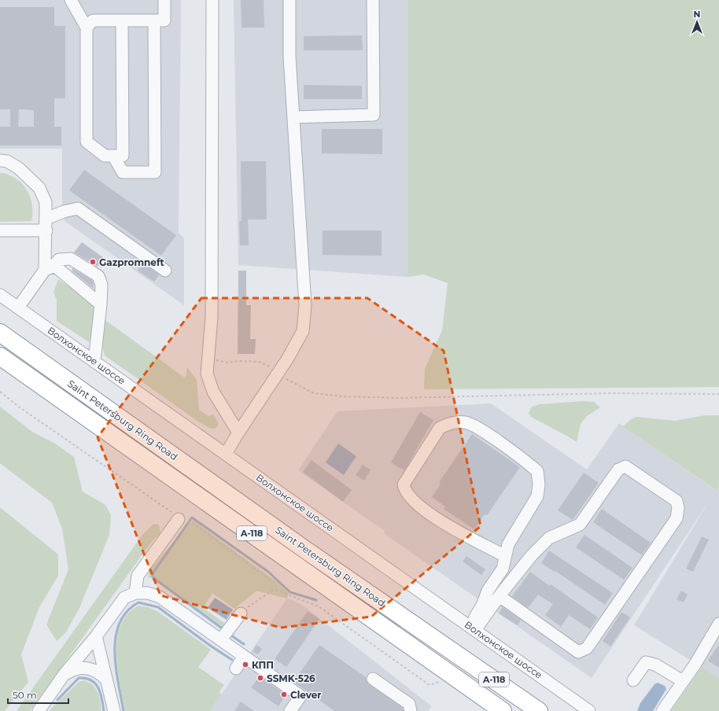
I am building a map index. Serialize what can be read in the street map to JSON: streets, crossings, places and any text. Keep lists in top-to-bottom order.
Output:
{
  "streets": {
    "highway": ["Saint Petersburg Ring Road", "А-118"],
    "street": ["Волхонское шоссе"]
  },
  "places": [
    "Gazpromneft",
    "КПП",
    "SSMK-526",
    "Clever"
  ],
  "scale_bar": "50 m",
  "north": "top"
}
